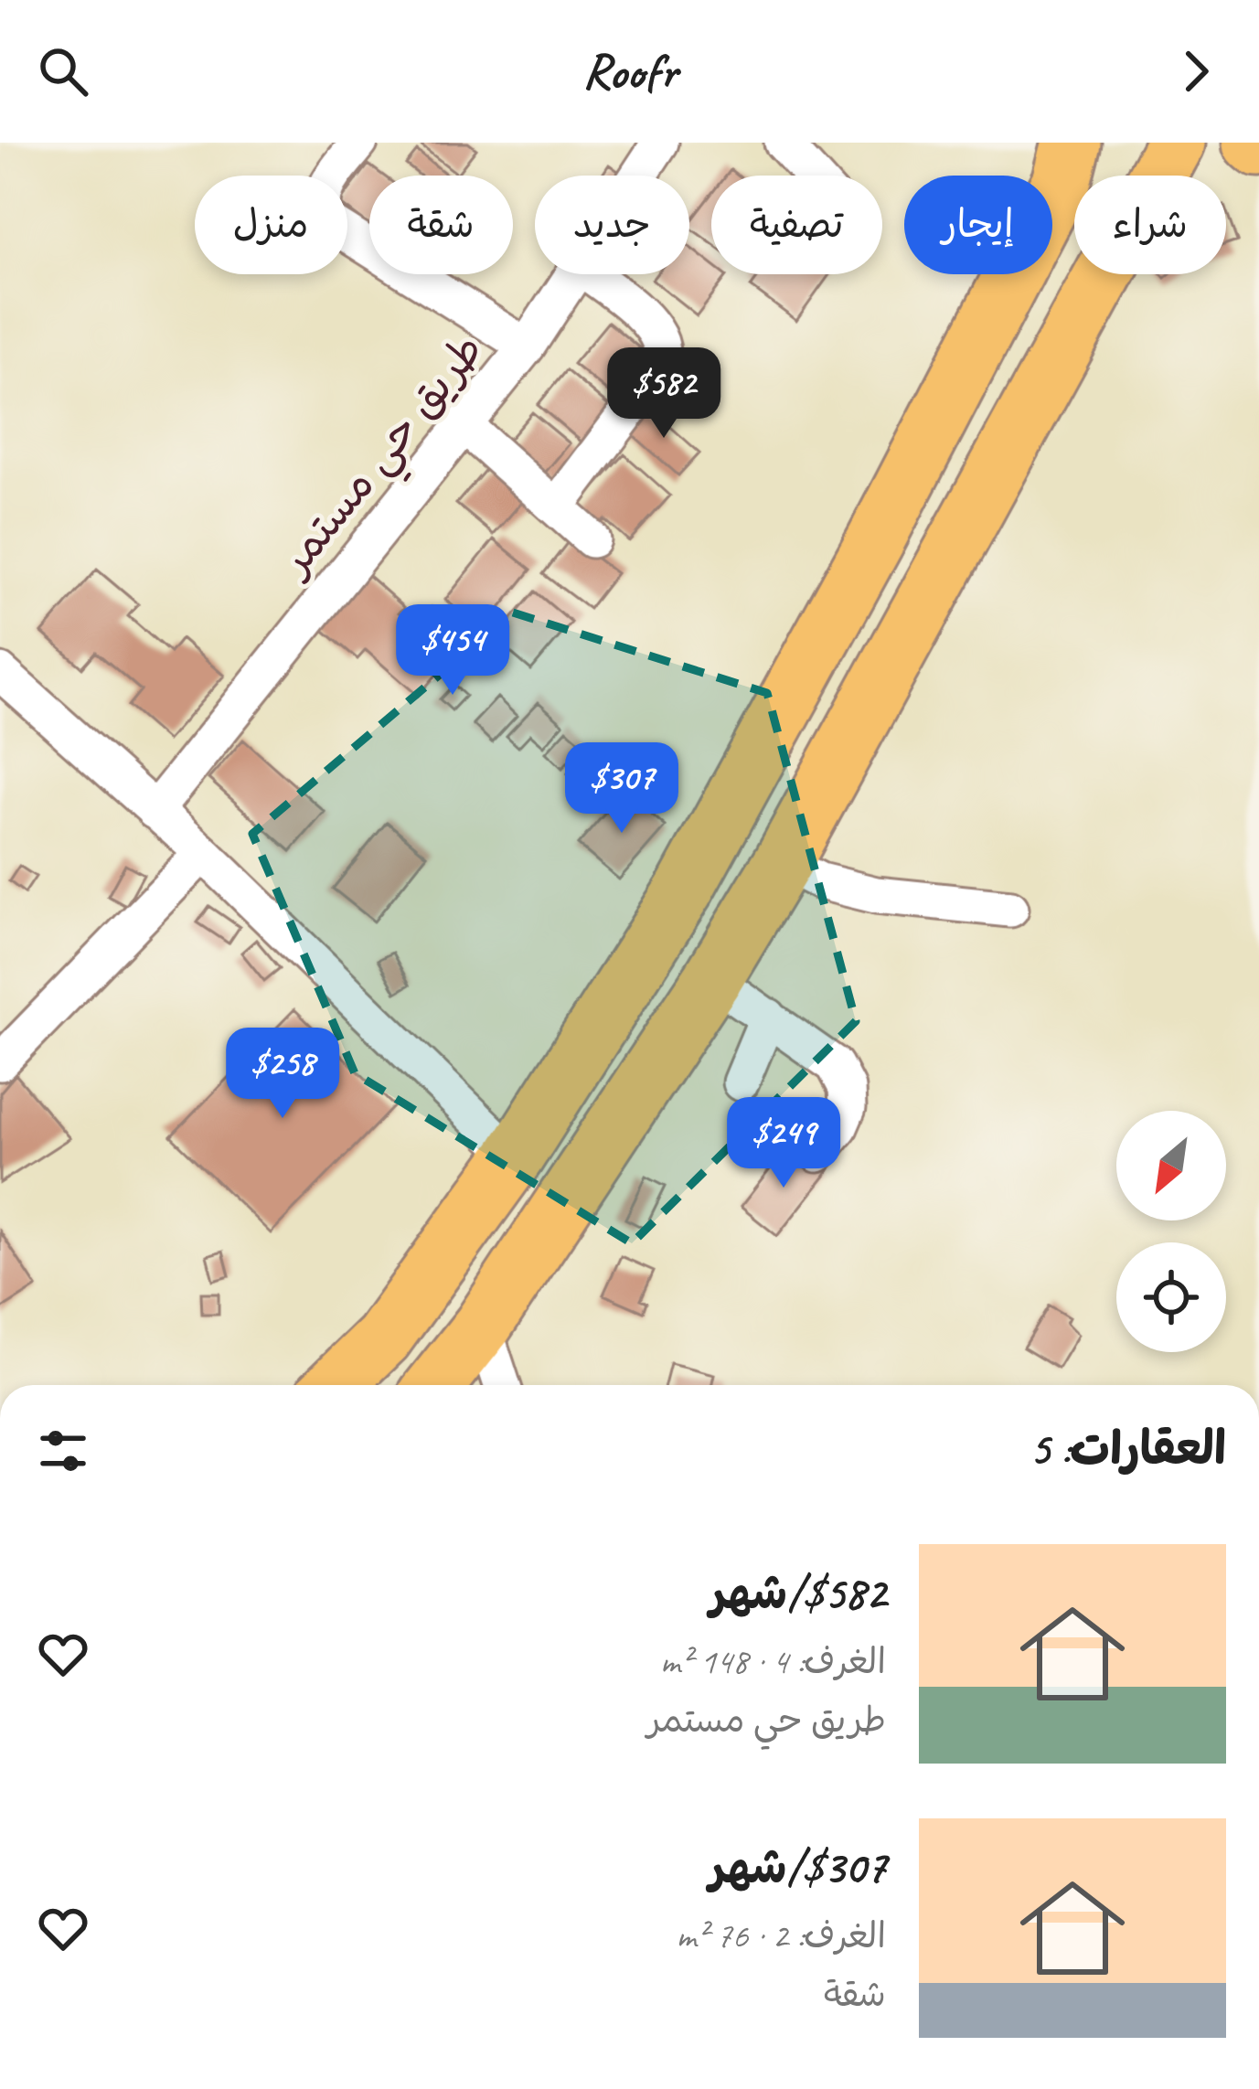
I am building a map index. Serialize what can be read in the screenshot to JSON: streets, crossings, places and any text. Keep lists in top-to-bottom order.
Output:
{
  "streets": {
    "street": ["طريق حي مستمر"]
  },
  "north": "bottom left",
  "page": {
    "header": "Roofr",
    "chip": [
      "شراء",
      "إيجار",
      "تصفية",
      "جديد",
      "شقة",
      "منزل"
    ],
    "price": [
      "$582",
      "$454",
      "$307",
      "$258",
      "$249"
    ],
    "heading": "العقارات: 5",
    "list": [
      {
        "name": "$582/شهر",
        "note": "الغرف: 4 · 148 m² · طريق حي مستمر"
      },
      {
        "name": "$307/شهر",
        "note": "الغرف: 2 · 76 m² · شقة"
      }
    ]
  }
}
